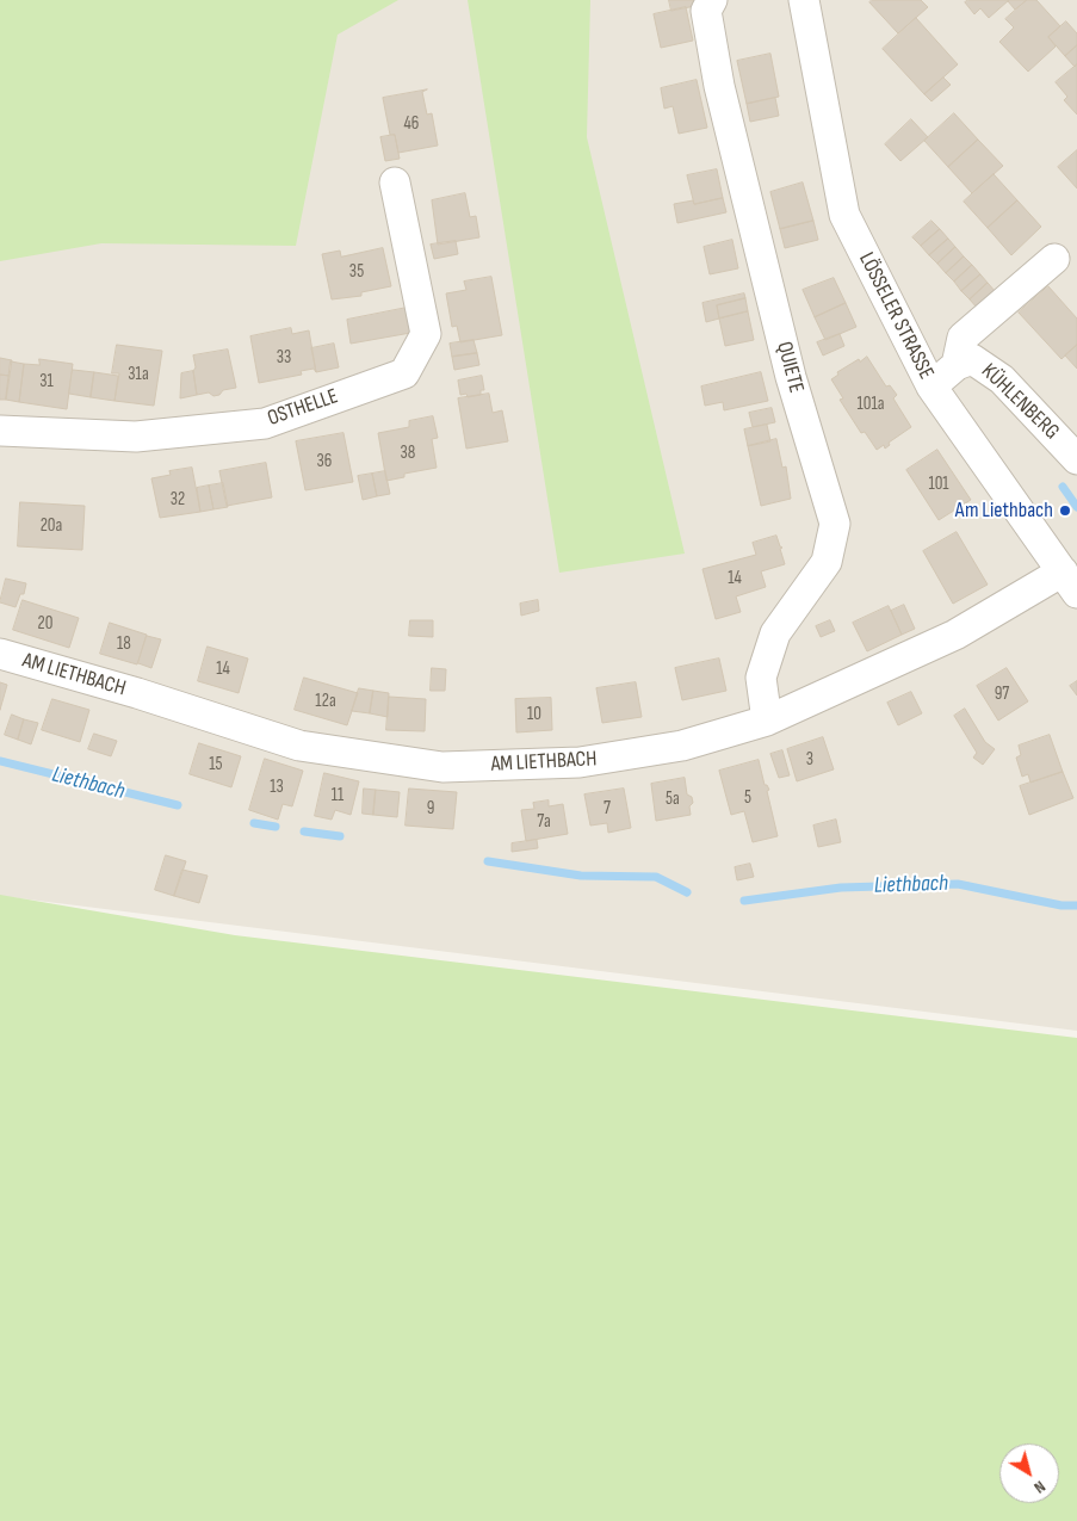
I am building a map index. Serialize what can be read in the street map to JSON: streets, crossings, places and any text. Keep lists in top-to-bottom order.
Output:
{
  "streets": {
    "street": [
      "LÖSSELER STRASSE",
      "QUIETE",
      "KÜHLENBERG",
      "OSTHELLE",
      "AM LIETHBACH"
    ]
  },
  "crossings": [
    ["LÖSSELER STRASSE", "KÜHLENBERG"],
    ["LÖSSELER STRASSE", "AM LIETHBACH"],
    ["QUIETE", "AM LIETHBACH"]
  ],
  "water": ["Liethbach"],
  "places": ["Am Liethbach"],
  "house_numbers": [
    "46",
    "35",
    "33",
    "31a",
    "31",
    "101a",
    "38",
    "36",
    "101",
    "32",
    "20a",
    "14",
    "20",
    "18",
    "14",
    "97",
    "12a",
    "10",
    "3",
    "15",
    "13",
    "11",
    "5",
    "5a",
    "9",
    "7",
    "7a"
  ],
  "north": "bottom right"
}
